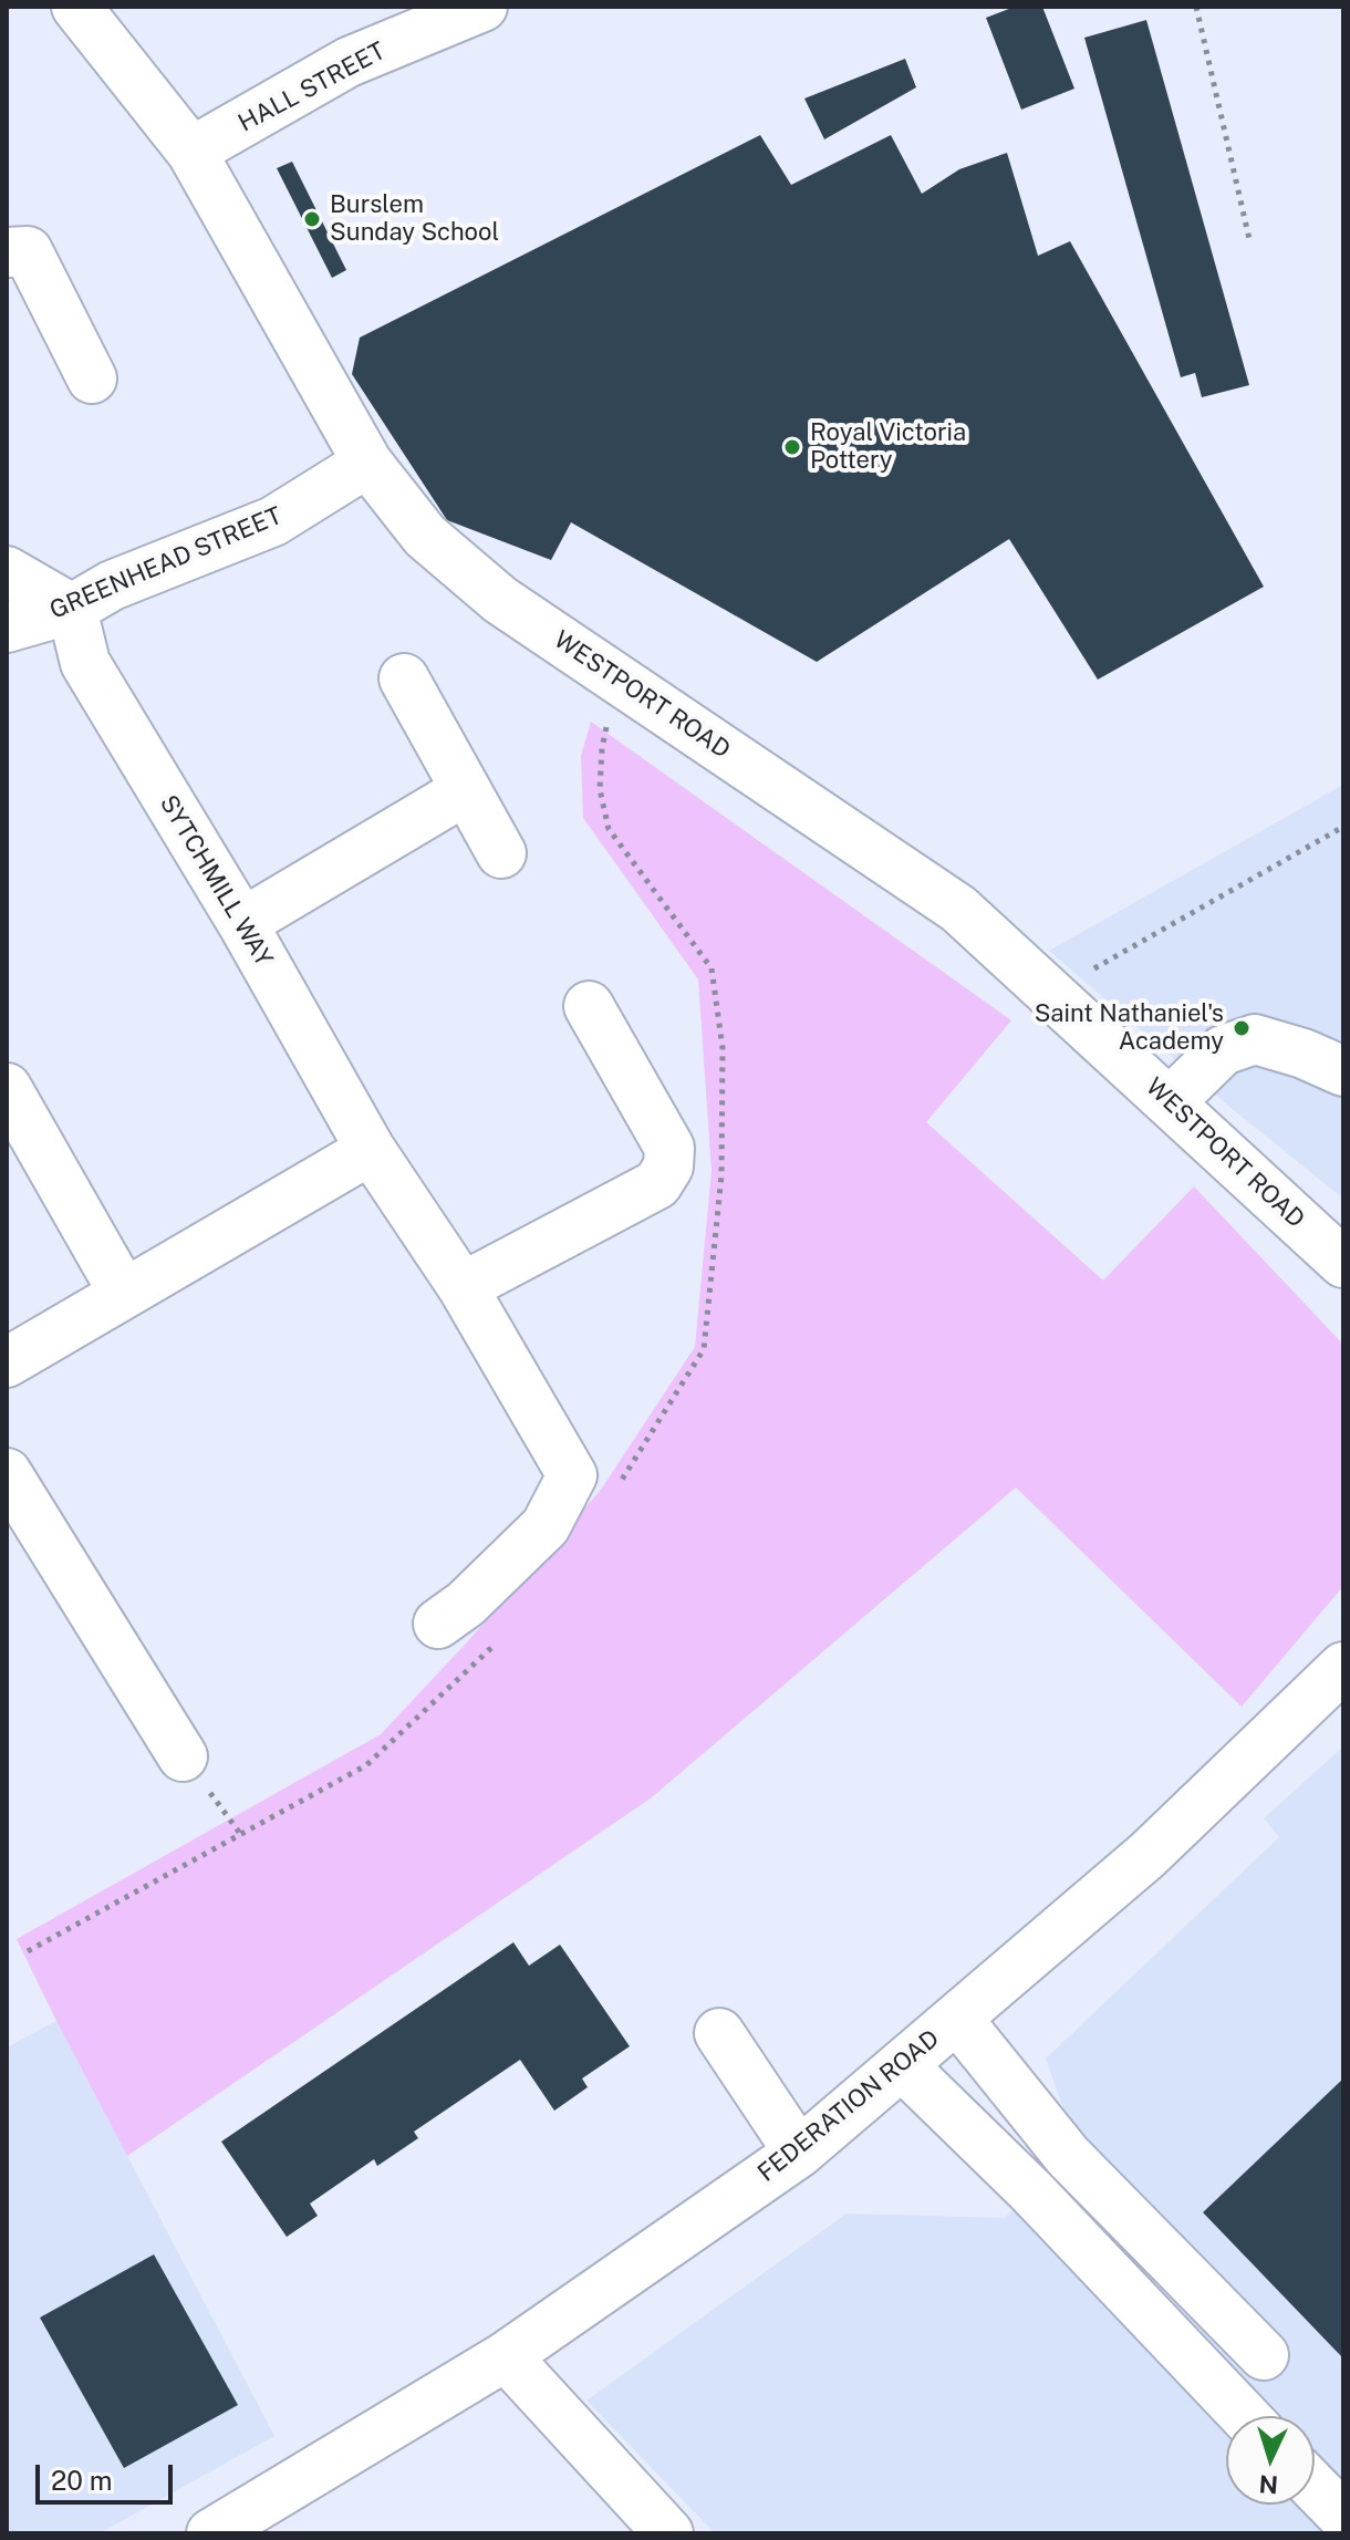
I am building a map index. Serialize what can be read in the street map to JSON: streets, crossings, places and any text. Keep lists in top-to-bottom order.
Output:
{
  "streets": {
    "street": [
      "HALL STREET",
      "GREENHEAD STREET",
      "WESTPORT ROAD",
      "SYTCHMILL WAY",
      "FEDERATION ROAD"
    ]
  },
  "crossings": [
    ["HALL STREET", "WESTPORT ROAD"],
    ["GREENHEAD STREET", "WESTPORT ROAD"],
    ["GREENHEAD STREET", "SYTCHMILL WAY"]
  ],
  "places": ["Burslem Sunday School", "Royal Victoria Pottery", "Saint Nathaniel's Academy"],
  "scale_bar": "20 m",
  "north": "bottom"
}
